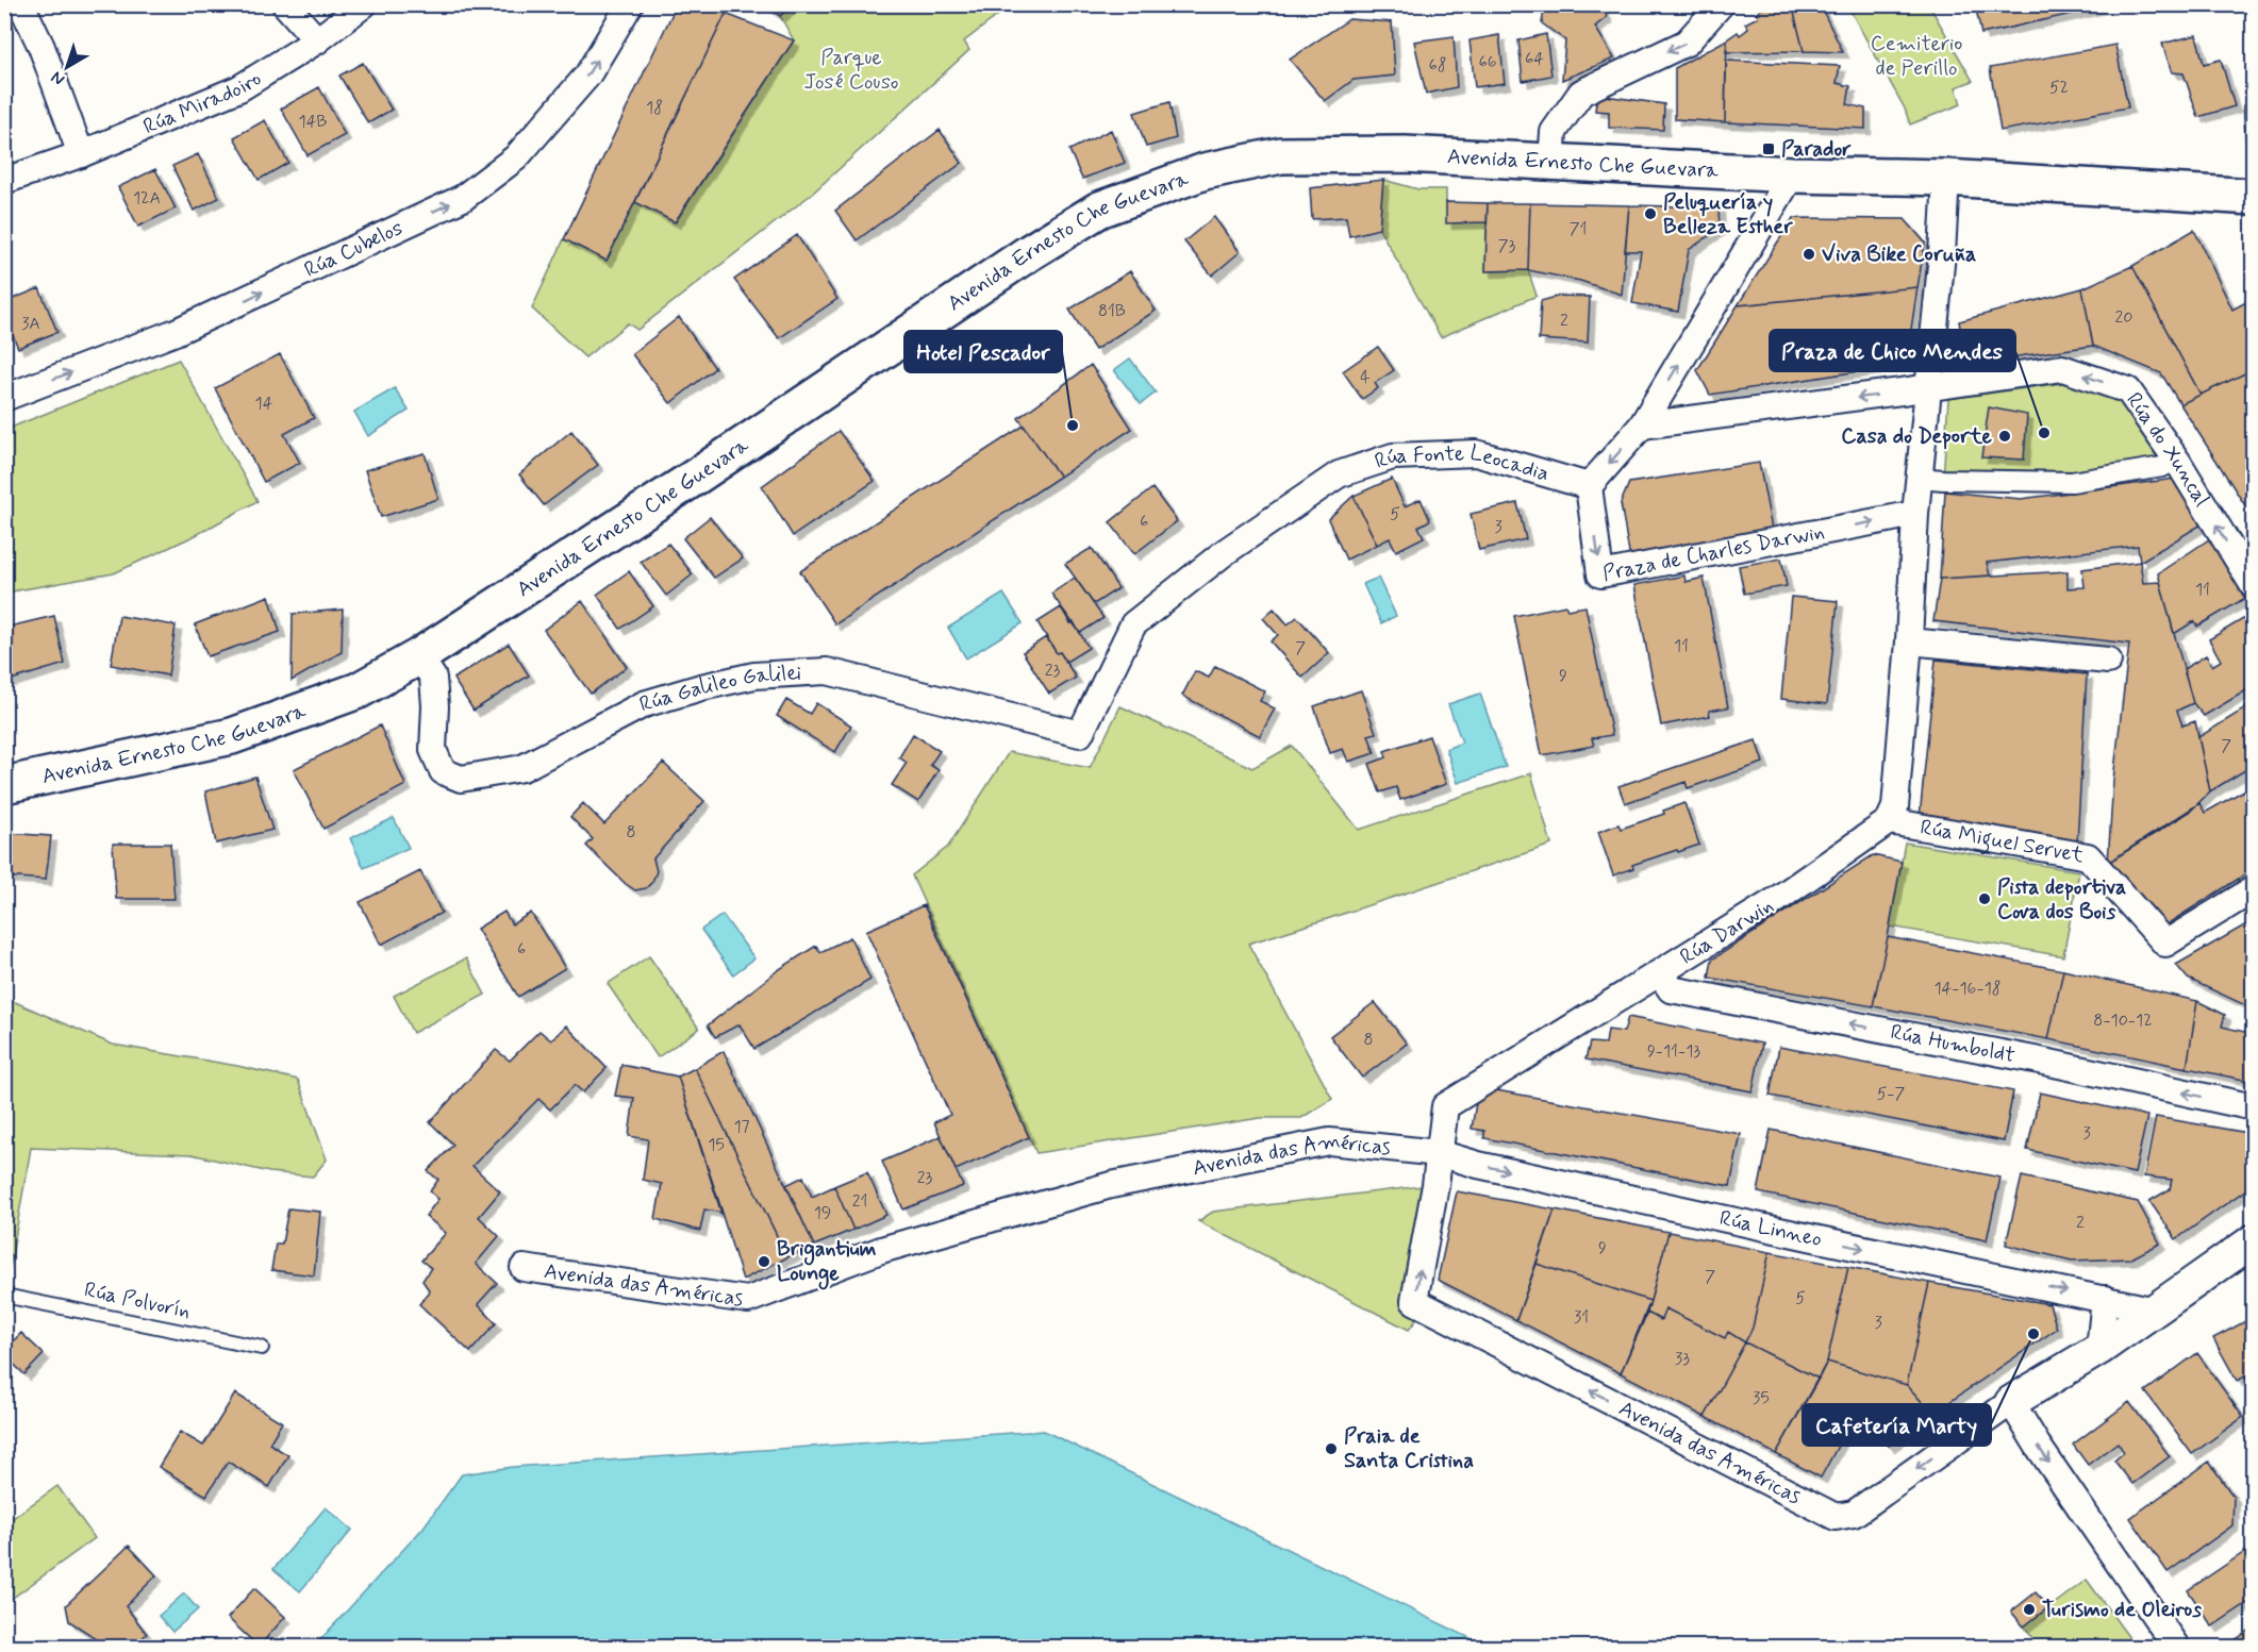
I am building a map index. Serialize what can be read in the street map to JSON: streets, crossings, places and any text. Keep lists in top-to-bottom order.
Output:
{
  "streets": {
    "main road": ["Avenida Ernesto Che Guevara"],
    "street": [
      "Rúa Miradoiro",
      "Rúa Cubelos",
      "Rúa do Xuncal",
      "Rúa Fonte Leocadia",
      "Praza de Charles Darwin",
      "Rúa Galileo Galilei",
      "Rúa Miguel Servet",
      "Rúa Darwin",
      "Rúa Humboldt",
      "Avenida das Américas",
      "Rúa Linneo"
    ],
    "lane": ["Rúa Polvorín"]
  },
  "crossings": [
    ["Avenida Ernesto Che Guevara", "Rúa Galileo Galilei"],
    ["Rúa Fonte Leocadia", "Praza de Charles Darwin"],
    ["Rúa Fonte Leocadia", "Rúa Galileo Galilei"],
    ["Rúa Miguel Servet", "Rúa Darwin"],
    ["Rúa Darwin", "Rúa Humboldt"],
    ["Rúa Darwin", "Avenida das Américas"],
    ["Rúa Darwin", "Rúa Linneo"],
    ["Avenida das Américas", "Rúa Linneo"]
  ],
  "one_way": [
    "Rúa Cubelos",
    "Rúa do Xuncal",
    "Rúa Humboldt",
    "Rúa Linneo"
  ],
  "parks": ["Cemiterio de Perillo", "Parque José Couso"],
  "places": {
    "transit": ["Parador"],
    "other": [
      "Peluquería y Belleza Esther",
      "Viva Bike Coruña",
      "Hotel Pescador",
      "Praza de Chico Mendes",
      "Casa do Deporte",
      "Pista deportiva Cova dos Bois",
      "Brigantium Lounge",
      "Cafetería Marty",
      "Praia de Santa Cristina",
      "Turismo de Oleiros"
    ]
  },
  "house_numbers": [
    "64",
    "66",
    "68",
    "52",
    "18",
    "14B",
    "12A",
    "71",
    "73",
    "81B",
    "20",
    "2",
    "3A",
    "4",
    "14",
    "5",
    "6",
    "3",
    "11",
    "11",
    "7",
    "23",
    "9",
    "7",
    "8",
    "6",
    "14-16-18",
    "8-10-12",
    "8",
    "9-11-13",
    "5-7",
    "17",
    "3",
    "15",
    "23",
    "21",
    "19",
    "2",
    "9",
    "7",
    "5",
    "31",
    "3",
    "33",
    "35"
  ],
  "north": "bottom left"
}
